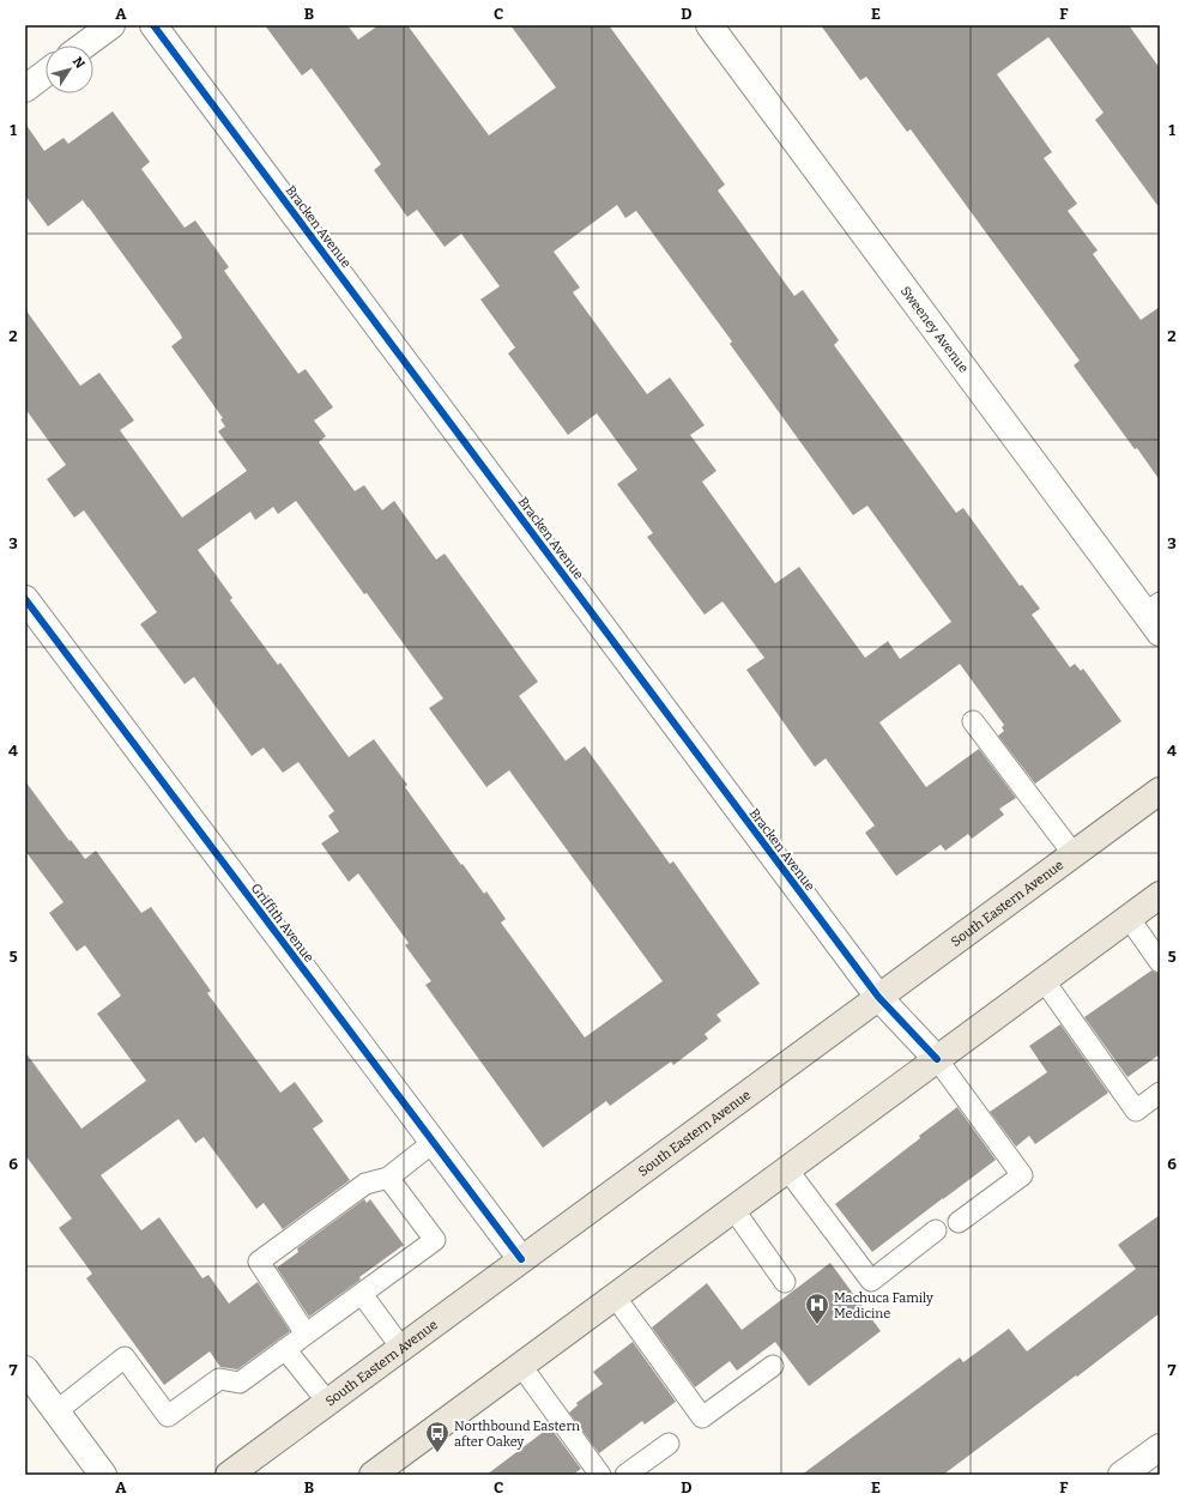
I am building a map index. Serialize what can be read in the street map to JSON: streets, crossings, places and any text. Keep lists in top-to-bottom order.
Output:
{
  "streets": {
    "main road": ["South Eastern Avenue"],
    "street": ["Bracken Avenue", "Sweeney Avenue", "Griffith Avenue"]
  },
  "crossings": [
    ["Bracken Avenue", "South Eastern Avenue"],
    ["South Eastern Avenue", "Griffith Avenue"]
  ],
  "places": {
    "hospital": ["Machuca Family Medicine"],
    "bus stop": ["Northbound Eastern after Oakey"]
  },
  "north": "top right",
  "grid": {
    "columns": [
      "A",
      "B",
      "C",
      "D",
      "E",
      "F"
    ],
    "rows": [
      "1",
      "2",
      "3",
      "4",
      "5",
      "6",
      "7"
    ]
  }
}
